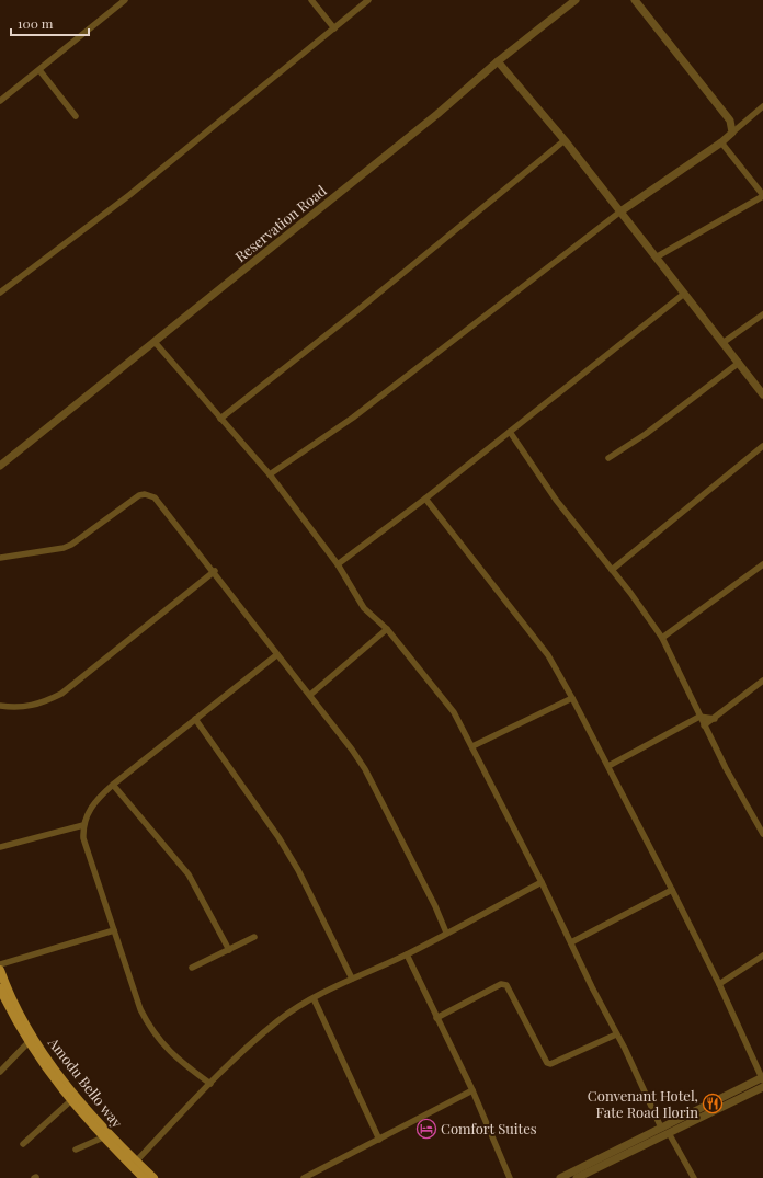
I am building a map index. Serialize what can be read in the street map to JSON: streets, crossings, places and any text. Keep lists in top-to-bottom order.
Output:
{
  "streets": {
    "main road": ["Amodu Bello way"],
    "street": ["Reservation Road"]
  },
  "places": {
    "restaurant": ["Convenant Hotel, Fate Road Ilorin"],
    "hotel": ["Comfort Suites"]
  },
  "scale_bar": "100 m"
}
